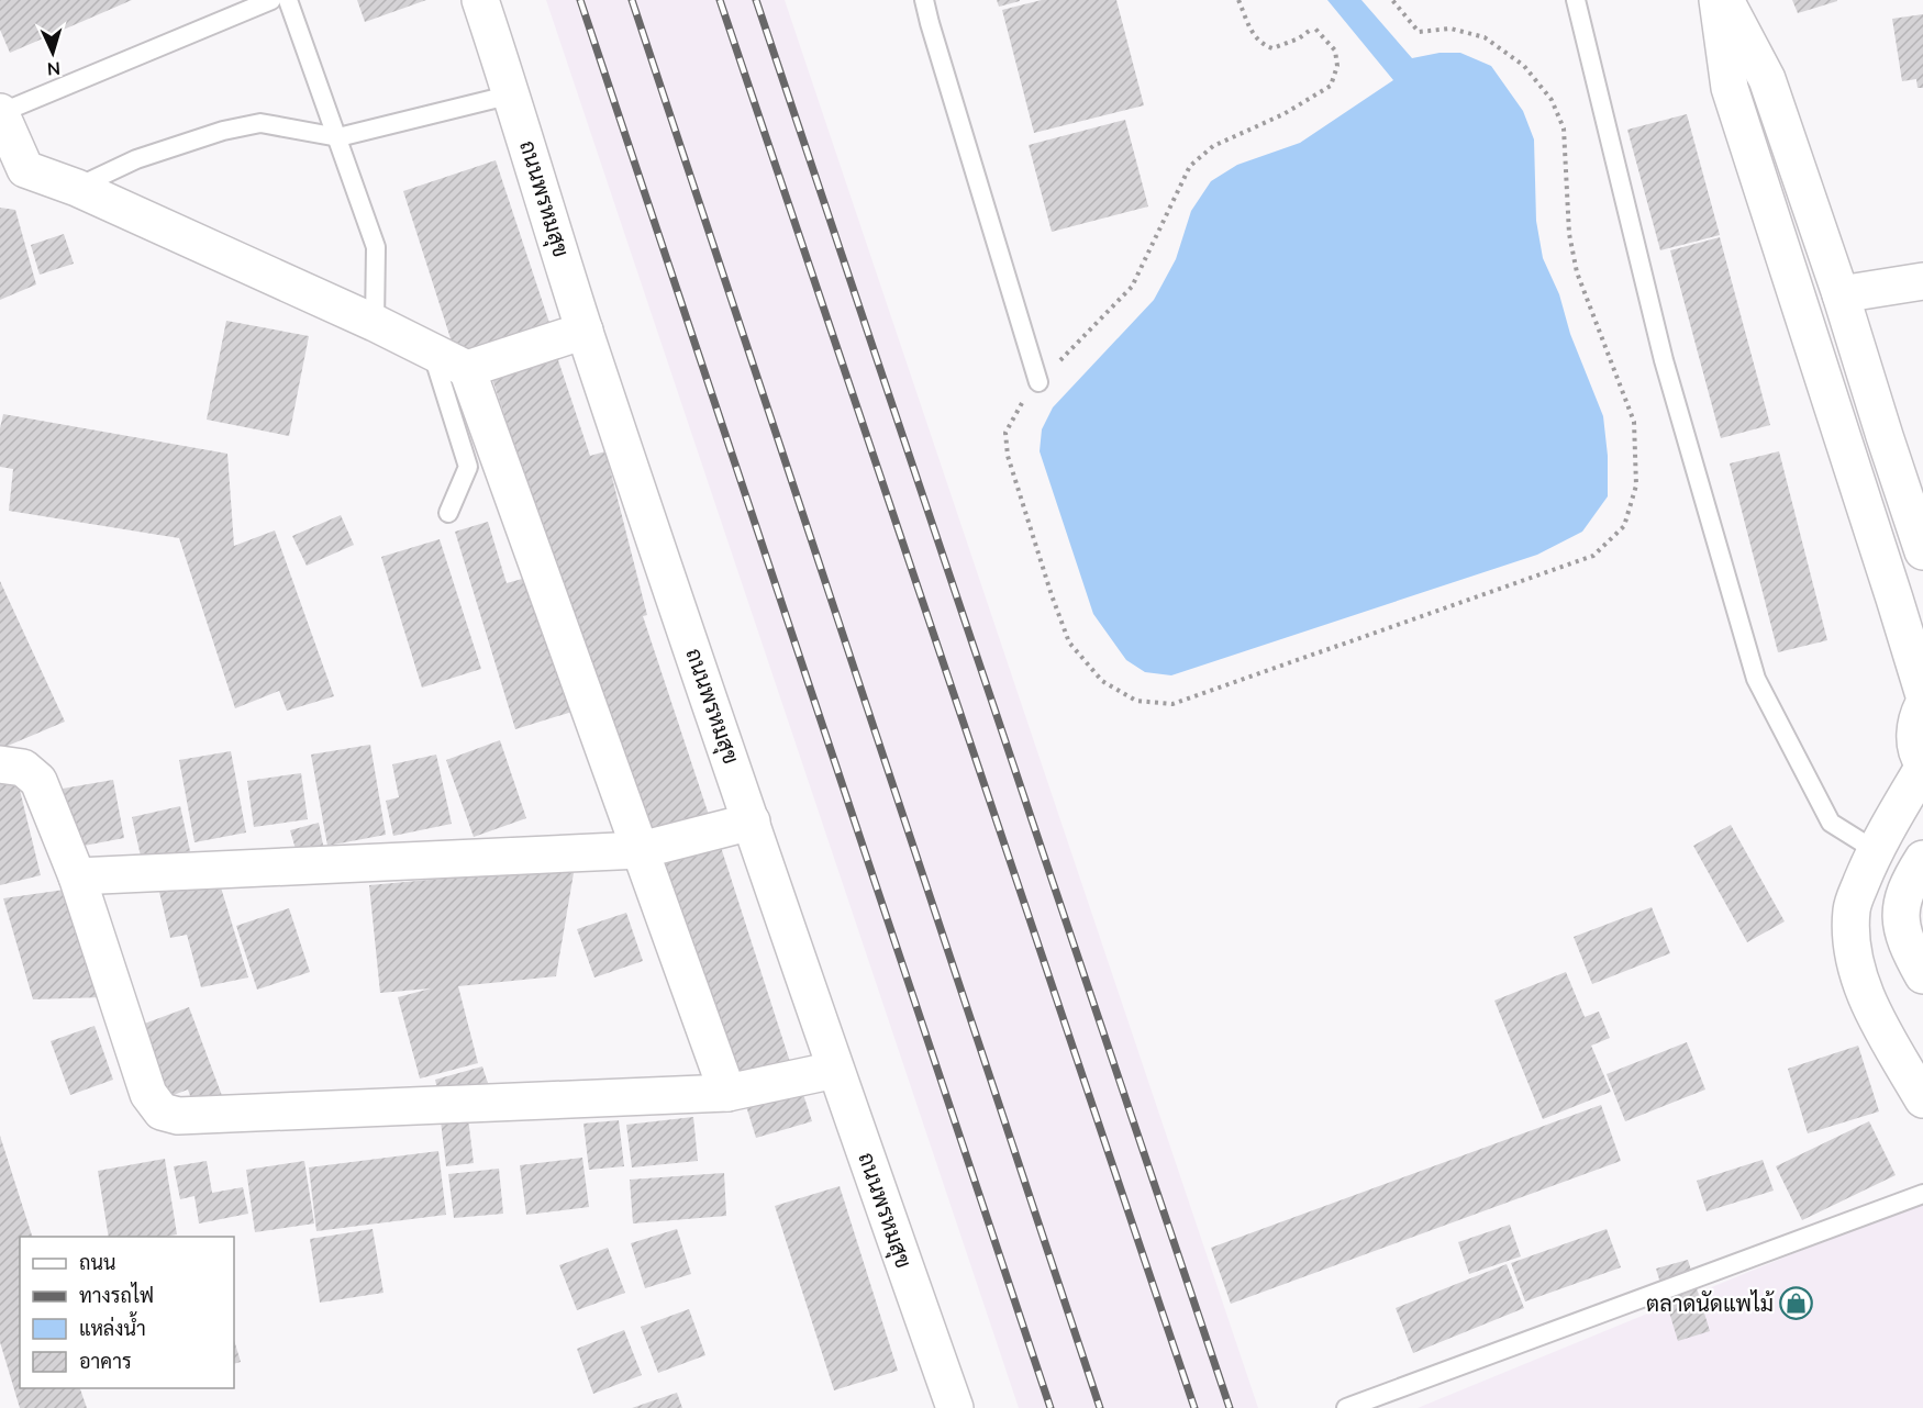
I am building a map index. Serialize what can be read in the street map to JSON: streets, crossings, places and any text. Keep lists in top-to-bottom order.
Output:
{
  "streets": {
    "street": ["ถนนพรหมสุข"]
  },
  "places": {
    "shop": ["ตลาดนัดแพไม้"]
  },
  "legend": [
    "ถนน",
    "ทางรถไฟ",
    "แหล่งน้ำ",
    "อาคาร"
  ],
  "north": "bottom"
}
